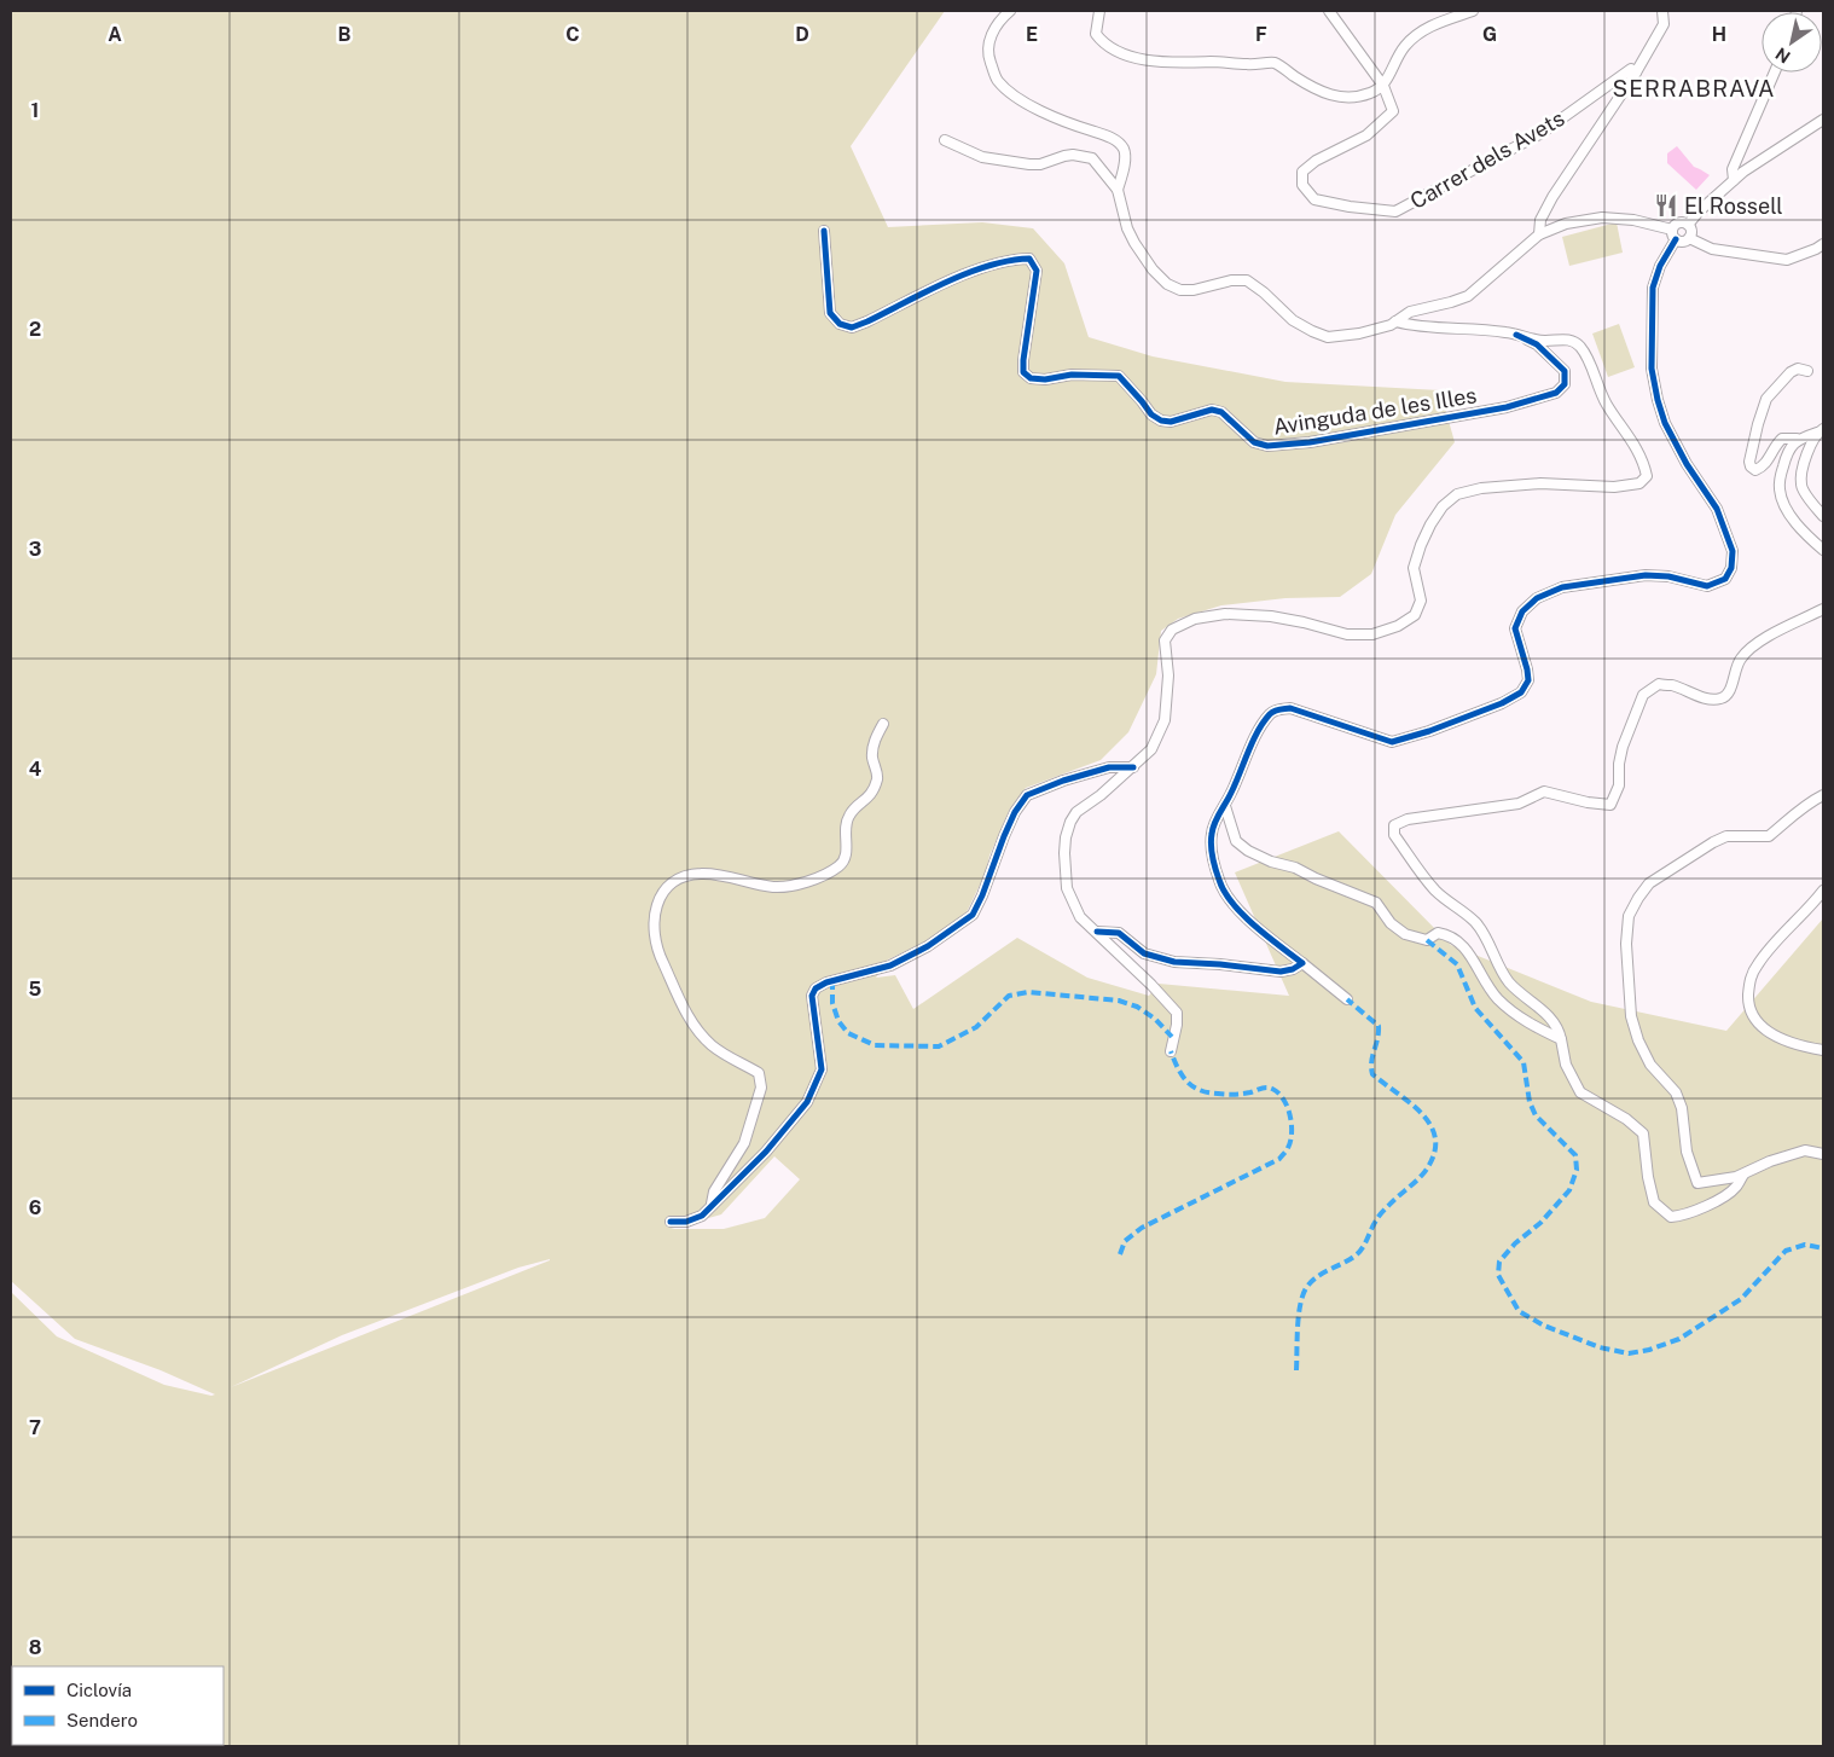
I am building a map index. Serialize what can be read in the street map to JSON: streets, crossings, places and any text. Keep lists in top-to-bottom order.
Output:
{
  "streets": {
    "street": ["Carrer dels Avets", "Avinguda de les Illes"]
  },
  "districts": ["SERRABRAVA"],
  "places": {
    "restaurant": ["El Rossell"]
  },
  "legend": ["Ciclovía", "Sendero"],
  "north": "bottom left",
  "grid": {
    "columns": [
      "A",
      "B",
      "C",
      "D",
      "E",
      "F",
      "G",
      "H"
    ],
    "rows": [
      "1",
      "2",
      "3",
      "4",
      "5",
      "6",
      "7",
      "8"
    ]
  }
}
